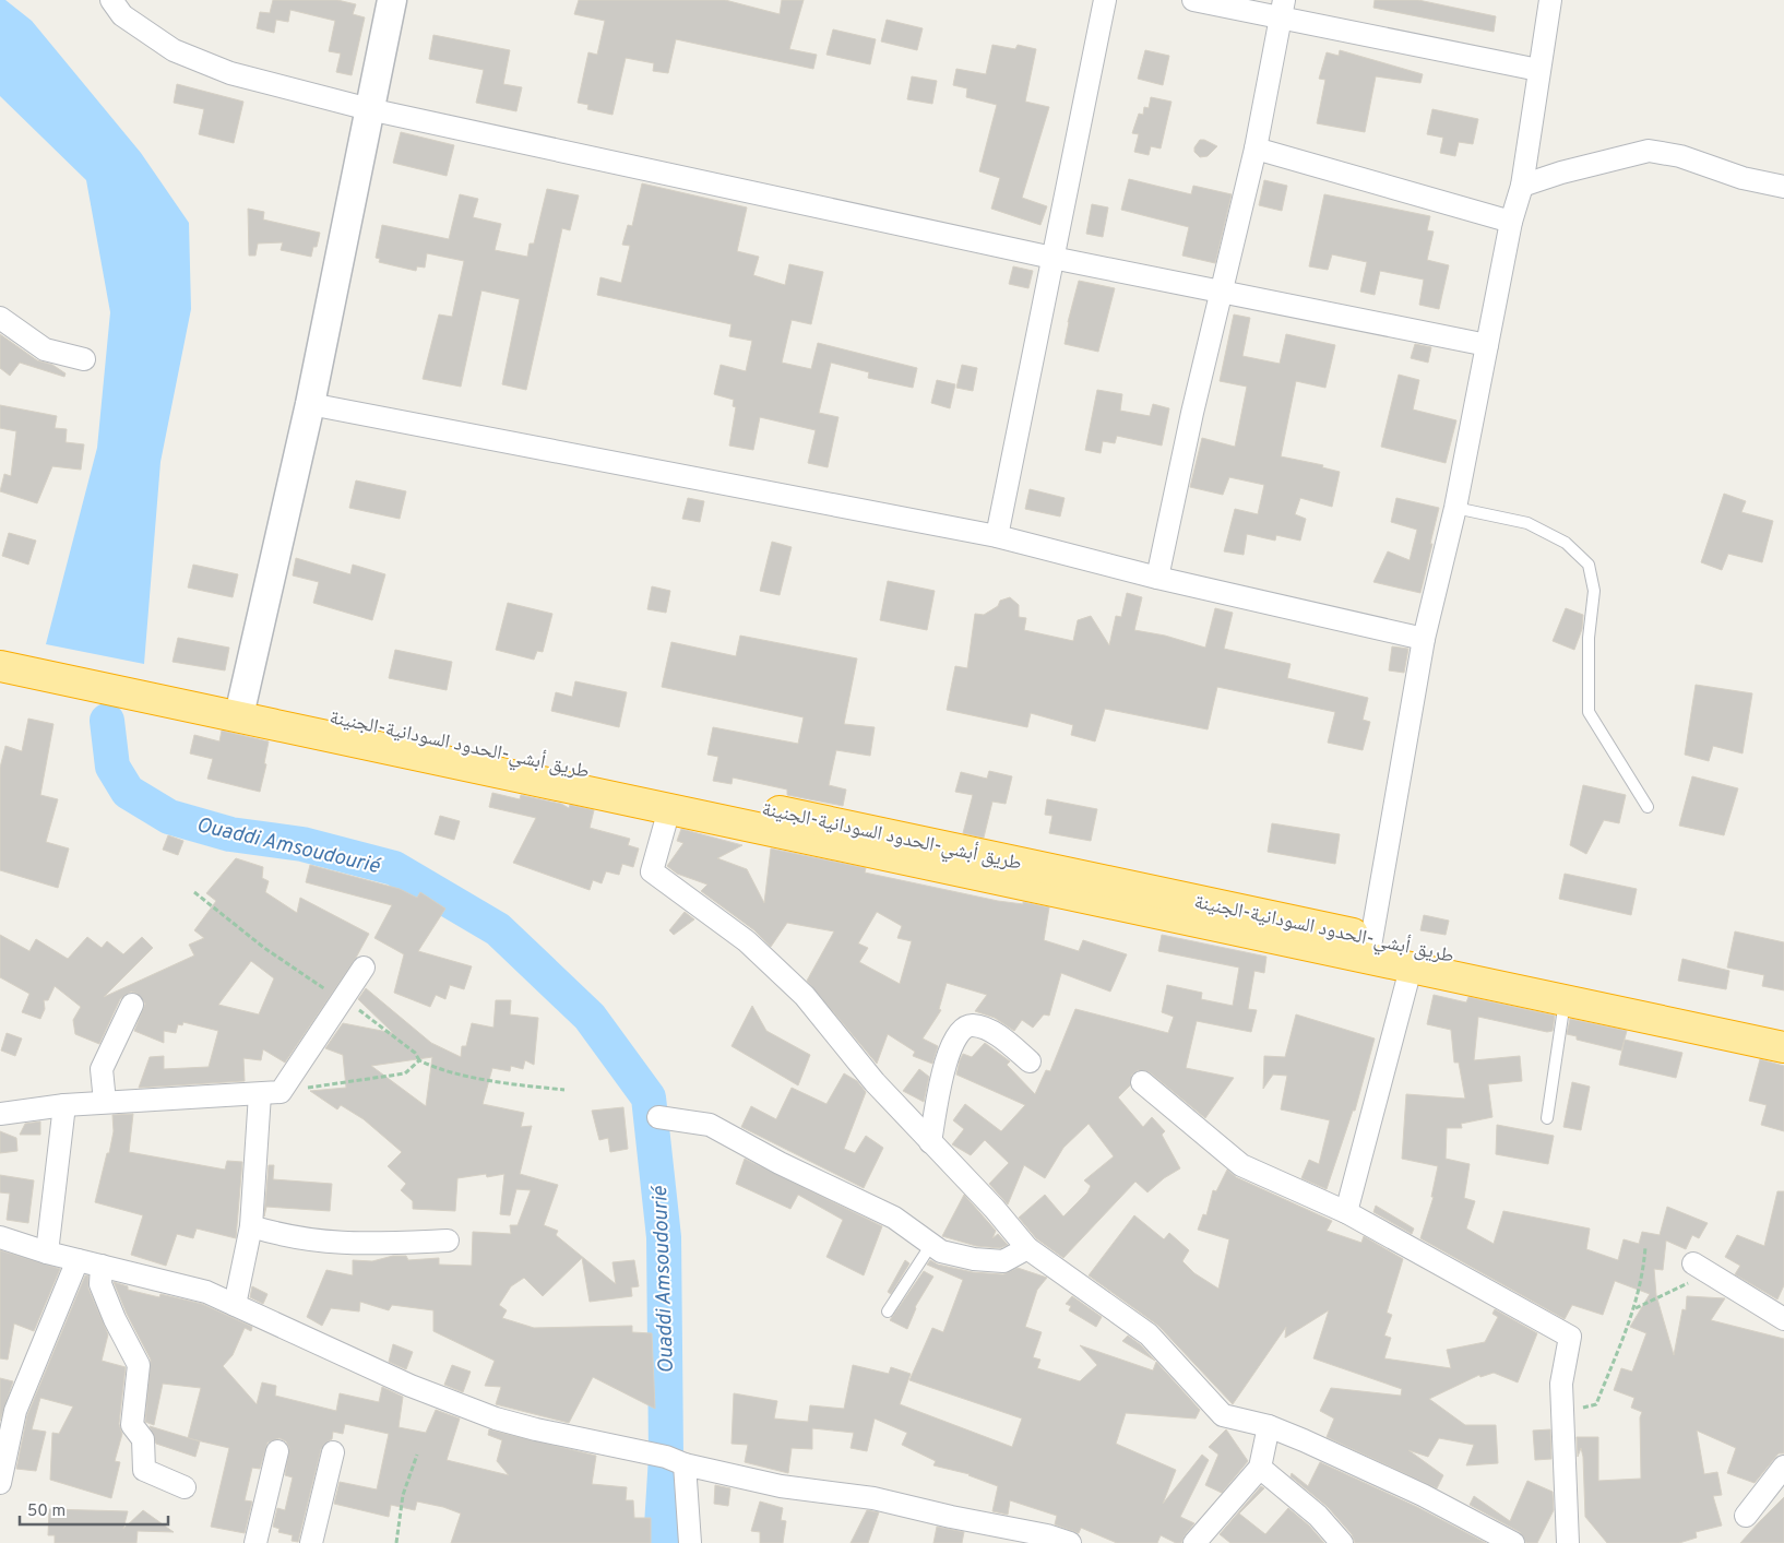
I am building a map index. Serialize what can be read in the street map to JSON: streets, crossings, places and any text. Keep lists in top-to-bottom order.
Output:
{
  "streets": {
    "highway": ["طريق أبشي-الحدود السودانية-الجنينة"]
  },
  "water": ["Ouaddi Amsoudourié"],
  "scale_bar": "50 m"
}
